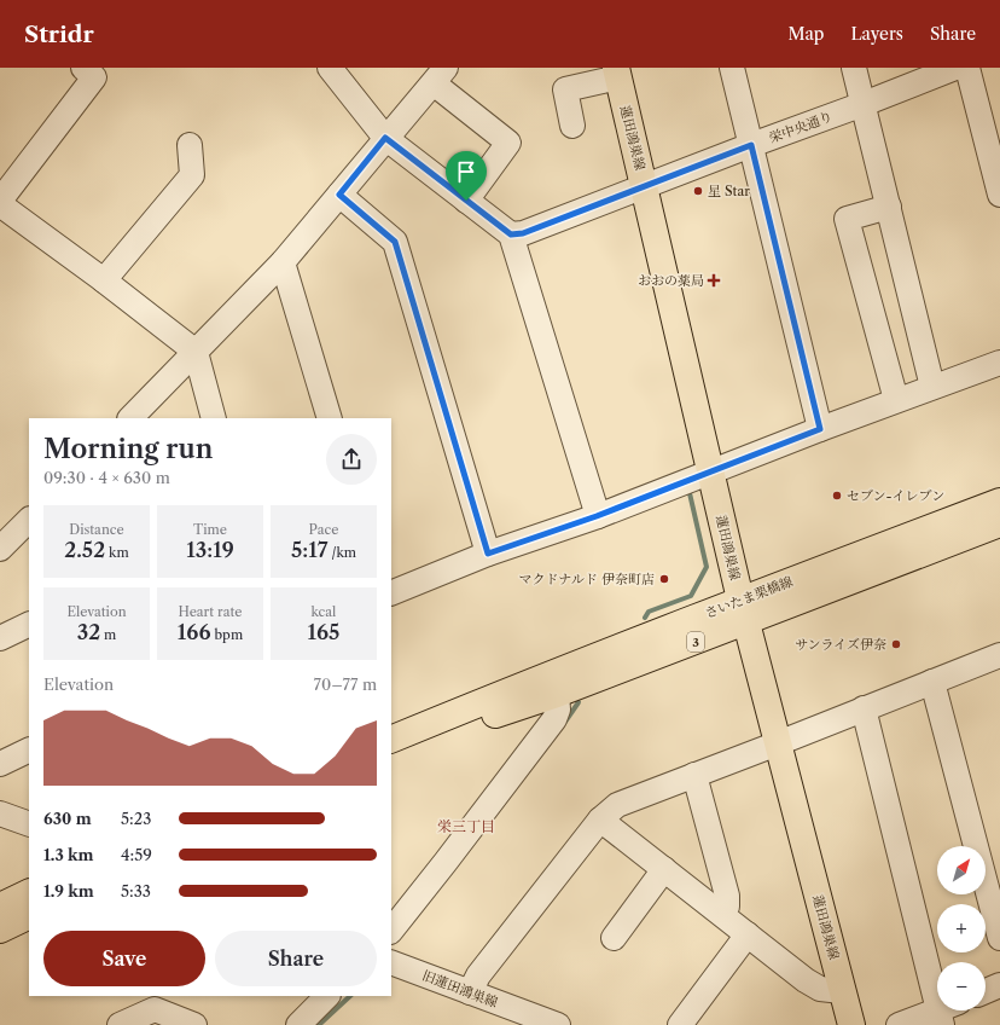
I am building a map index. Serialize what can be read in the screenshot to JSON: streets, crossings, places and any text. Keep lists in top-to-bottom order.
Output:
{
  "streets": {
    "main road": ["蓮田鴻巣線", "さいたま栗橋線", "3"],
    "street": ["栄中央通り", "旧蓮田鴻巣線"]
  },
  "crossings": [
    ["栄中央通り", "蓮田鴻巣線"],
    ["蓮田鴻巣線", "さいたま栗橋線"]
  ],
  "districts": ["栄三丁目"],
  "places": {
    "other": [
      "星 Star",
      "セブン-イレブン",
      "マクドナルド 伊奈町店",
      "サンライズ伊奈"
    ],
    "health": ["おおの薬局"]
  },
  "north": "top right",
  "page": {
    "header": "Stridr",
    "nav": ["Map", "Layers", "Share"],
    "heading": ["Morning run", "09:30 · 4 × 630 m"],
    "stats": [
      ["Distance", "2.52 km"],
      ["Time", "13:19"],
      ["Pace", "5:17 /km"],
      ["Elevation", "32 m"],
      ["Heart rate", "166 bpm"],
      ["kcal", "165"]
    ],
    "chart": ["Elevation", "70–77 m"],
    "list": [
      {
        "name": "630 m",
        "note": "5:23"
      },
      {
        "name": "1.3 km",
        "note": "4:59"
      },
      {
        "name": "1.9 km",
        "note": "5:33"
      }
    ],
    "map_buttons": ["+", "−"],
    "buttons": ["Save", "Share"]
  }
}
